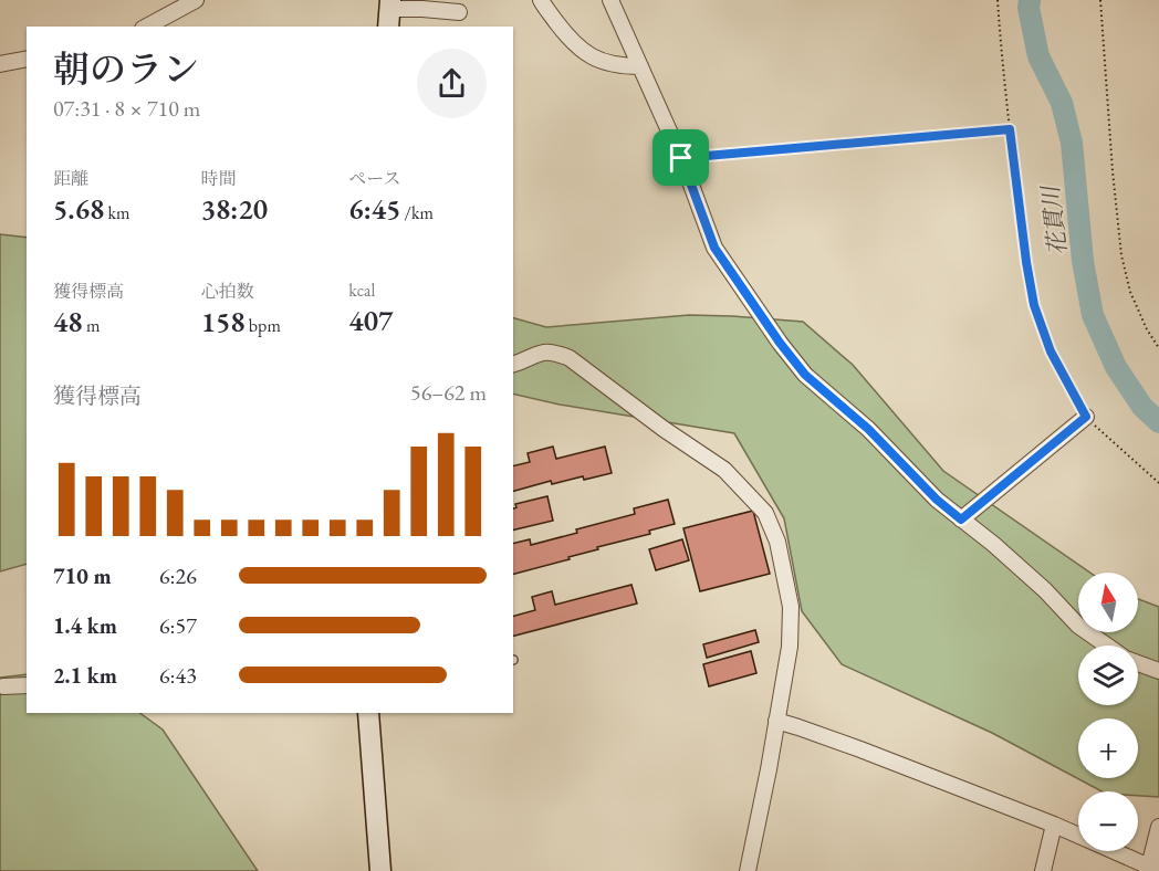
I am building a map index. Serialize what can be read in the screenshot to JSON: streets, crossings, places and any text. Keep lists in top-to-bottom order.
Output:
{
  "water": ["花貫川"],
  "north": "top",
  "page": {
    "heading": ["朝のラン", "07:31 · 8 × 710 m"],
    "stats": [
      ["距離", "5.68 km"],
      ["時間", "38:20"],
      ["ペース", "6:45 /km"],
      ["獲得標高", "48 m"],
      ["心拍数", "158 bpm"],
      ["kcal", "407"]
    ],
    "chart": ["獲得標高", "56–62 m"],
    "list": [
      {
        "name": "710 m",
        "note": "6:26"
      },
      {
        "name": "1.4 km",
        "note": "6:57"
      },
      {
        "name": "2.1 km",
        "note": "6:43"
      }
    ],
    "map_buttons": ["+", "−"]
  }
}
